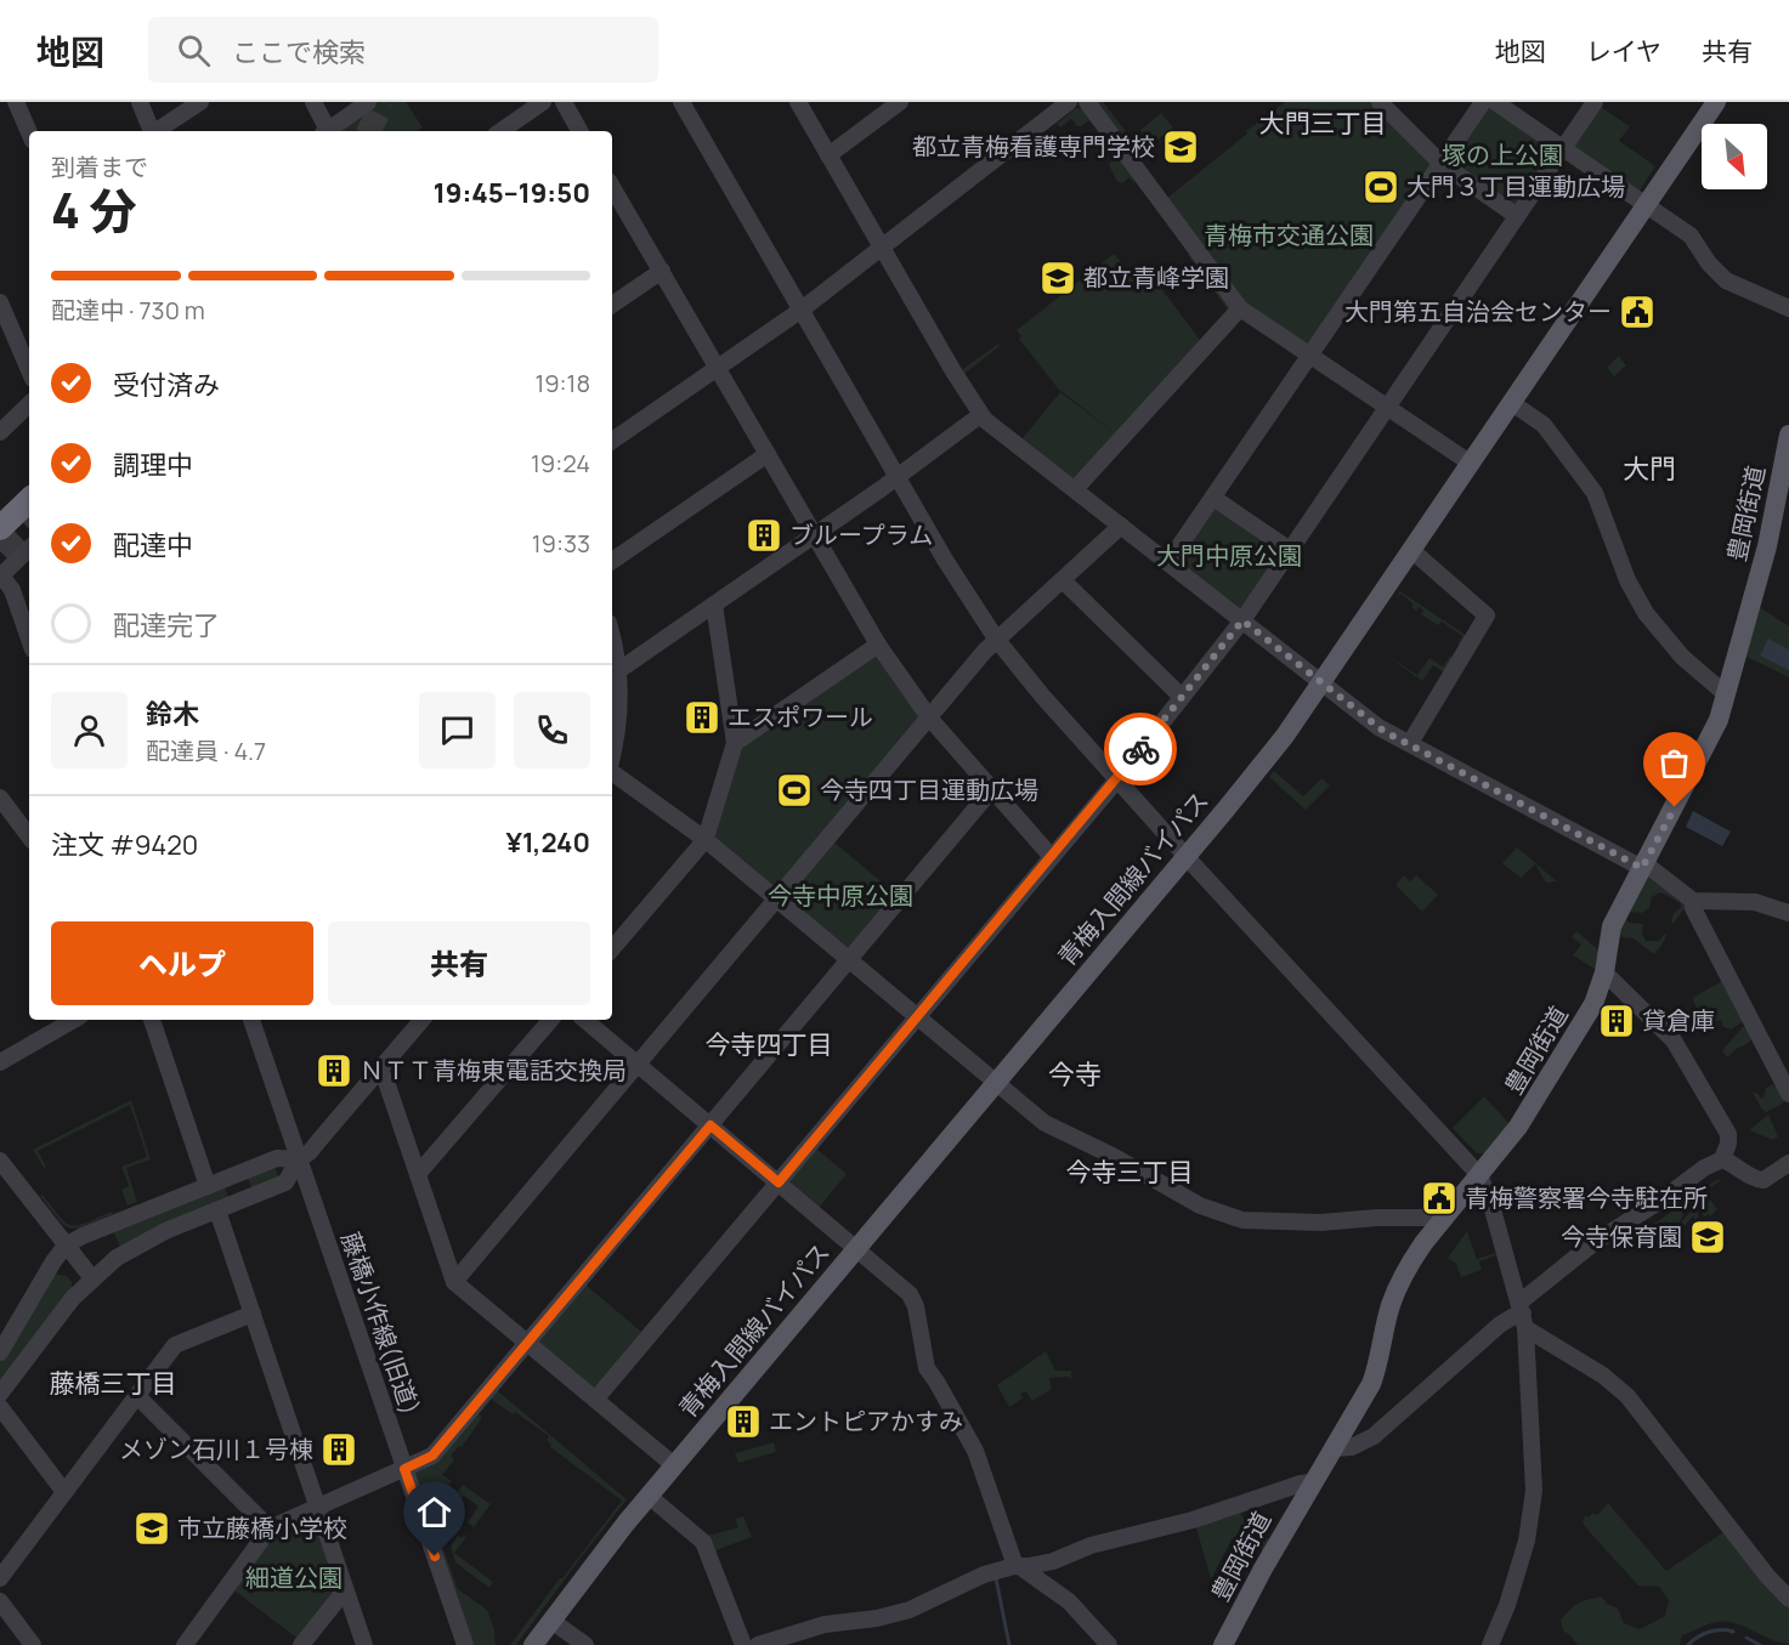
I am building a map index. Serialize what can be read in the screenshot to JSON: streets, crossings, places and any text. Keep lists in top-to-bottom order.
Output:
{
  "streets": {
    "main road": ["豊岡街道", "青梅入間線バイパス"],
    "street": ["藤橋小作線(旧道)"]
  },
  "districts": [
    "大門三丁目",
    "大門",
    "今寺四丁目",
    "今寺",
    "今寺三丁目",
    "藤橋三丁目"
  ],
  "parks": [
    "塚の上公園",
    "青梅市交通公園",
    "大門中原公園",
    "今寺中原公園",
    "細道公園"
  ],
  "places": {
    "school or university": [
      "都立青梅看護専門学校",
      "都立青峰学園",
      "今寺保育園",
      "市立藤橋小学校"
    ],
    "sports": ["大門３丁目運動広場", "今寺四丁目運動広場"],
    "public building": ["大門第五自治会センター", "青梅警察署今寺駐在所"],
    "building": [
      "ブループラム",
      "エスポワール",
      "貸倉庫",
      "ＮＴＴ青梅東電話交換局",
      "エントピアかすみ",
      "メゾン石川１号棟"
    ]
  },
  "north": "bottom right",
  "page": {
    "header": "地図",
    "search": "ここで検索",
    "nav": ["地図", "レイヤ", "共有"],
    "heading": ["4 分", "到着まで", "19:45–19:50"],
    "panel": [
      "鈴木",
      "配達員 · 4.7",
      "注文 #9420",
      "¥1,240"
    ],
    "bar": "配達中 · 730 m",
    "list": [
      ["受付済み", "19:18"],
      ["調理中", "19:24"],
      ["配達中", "19:33"],
      "配達完了"
    ],
    "buttons": ["ヘルプ", "共有"]
  }
}
